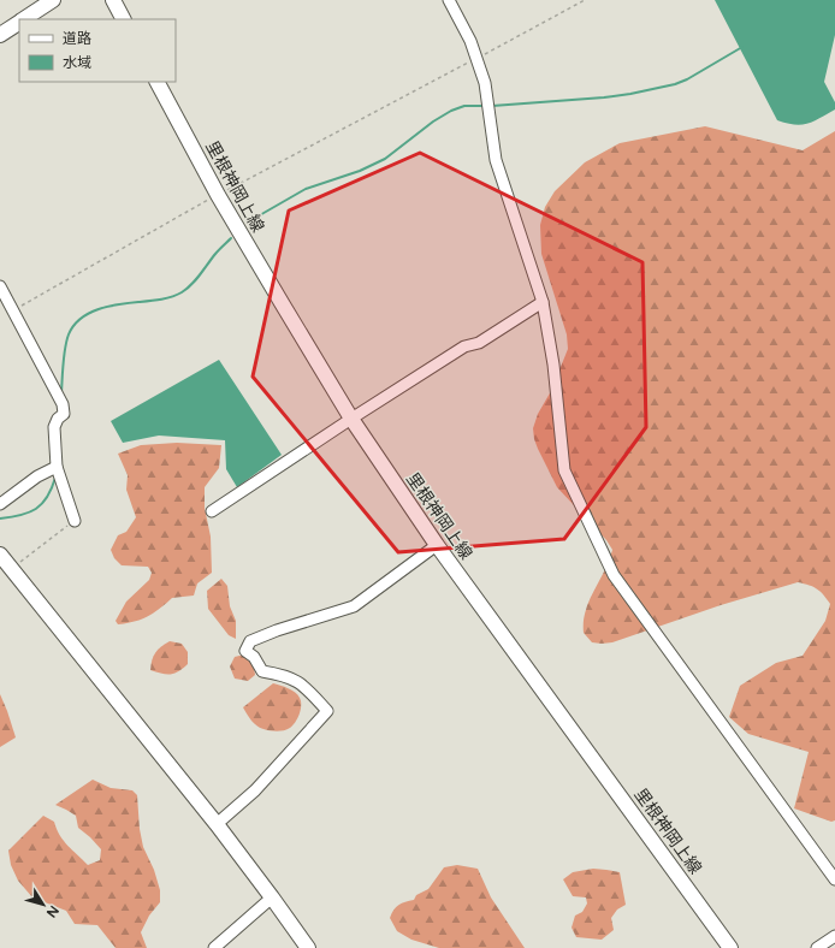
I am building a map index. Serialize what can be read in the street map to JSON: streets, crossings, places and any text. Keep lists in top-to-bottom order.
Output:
{
  "streets": {
    "main road": ["里根神岡上線"]
  },
  "legend": ["道路", "水域"],
  "north": "bottom right"
}
